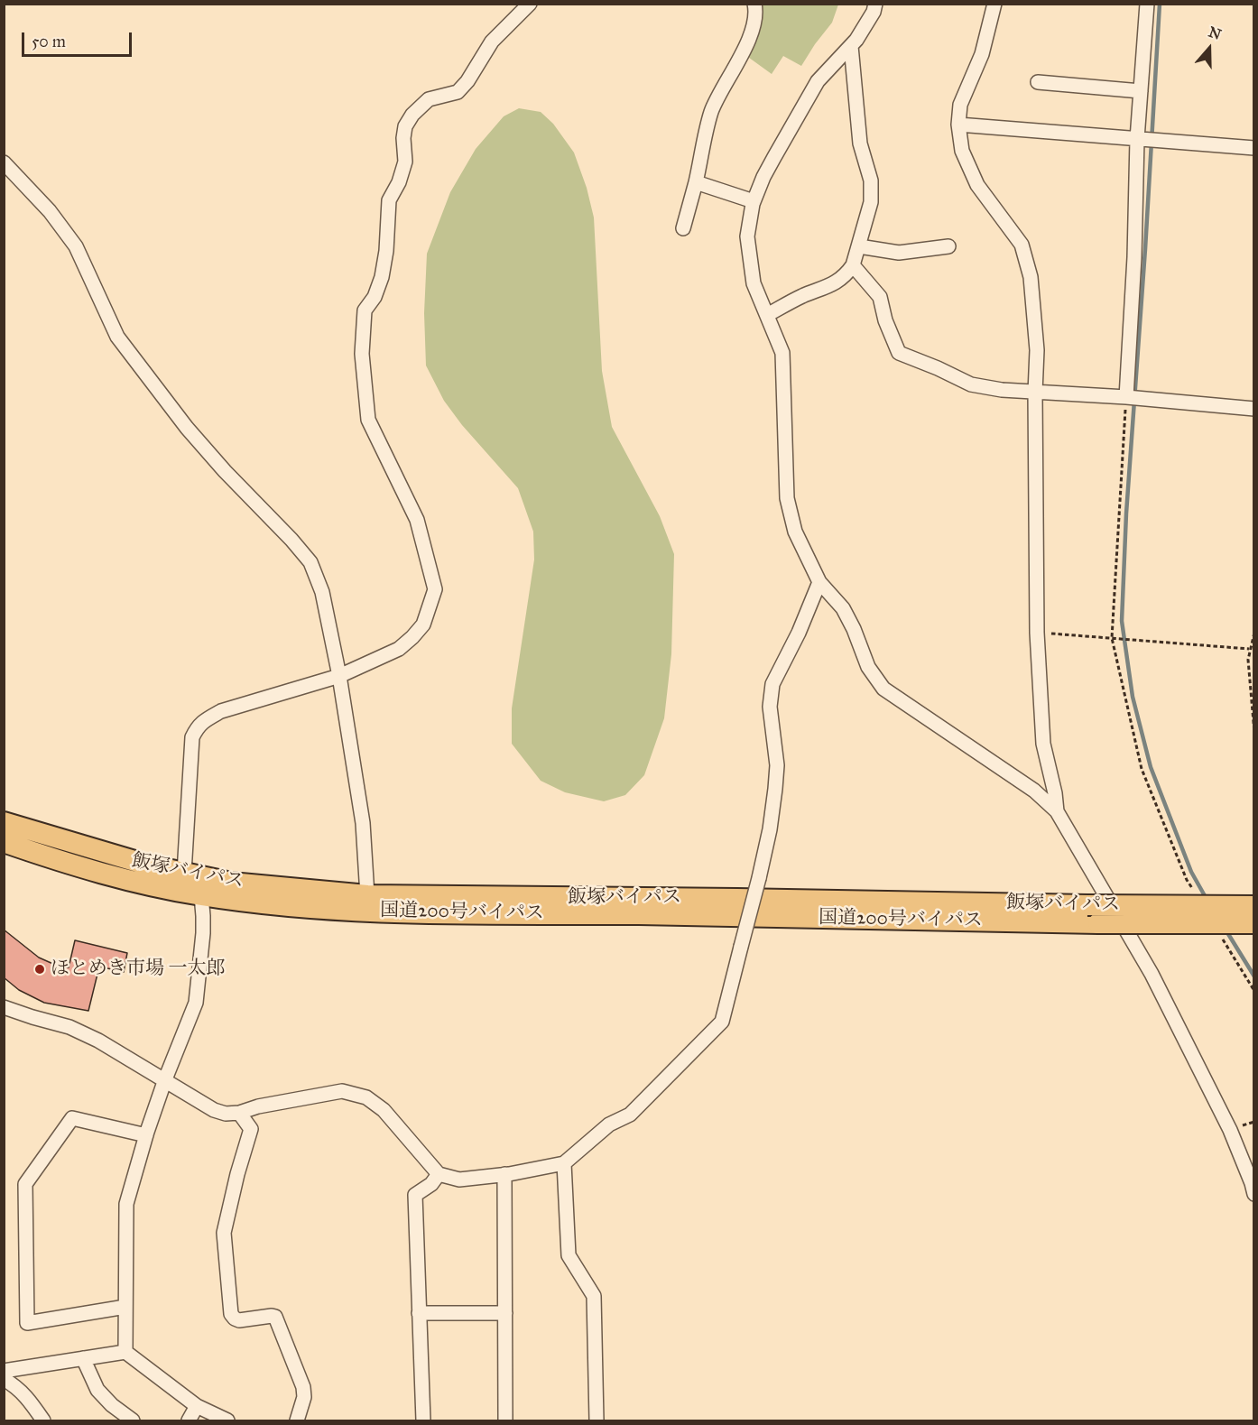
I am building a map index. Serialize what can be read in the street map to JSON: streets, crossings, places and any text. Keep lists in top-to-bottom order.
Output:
{
  "streets": {
    "highway": ["飯塚バイパス", "国道200号バイパス"]
  },
  "places": ["ほとめき市場 一太郎"],
  "scale_bar": "50 m",
  "north": "top"
}
